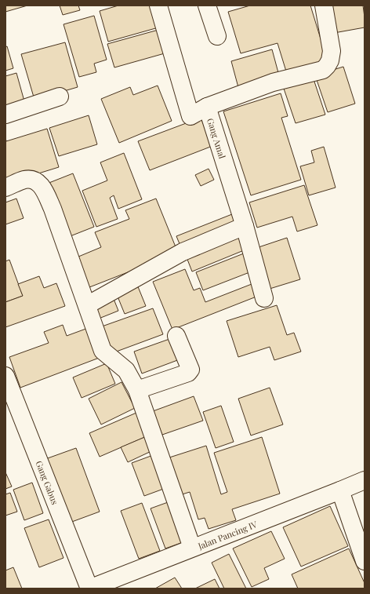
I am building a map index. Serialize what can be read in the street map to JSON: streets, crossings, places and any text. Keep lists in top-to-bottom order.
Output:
{
  "streets": {
    "street": ["Gang Amal", "Gang Gabus", "Jalan Pancing IV"]
  },
  "crossings": [
    ["Gang Gabus", "Jalan Pancing IV"]
  ]
}
